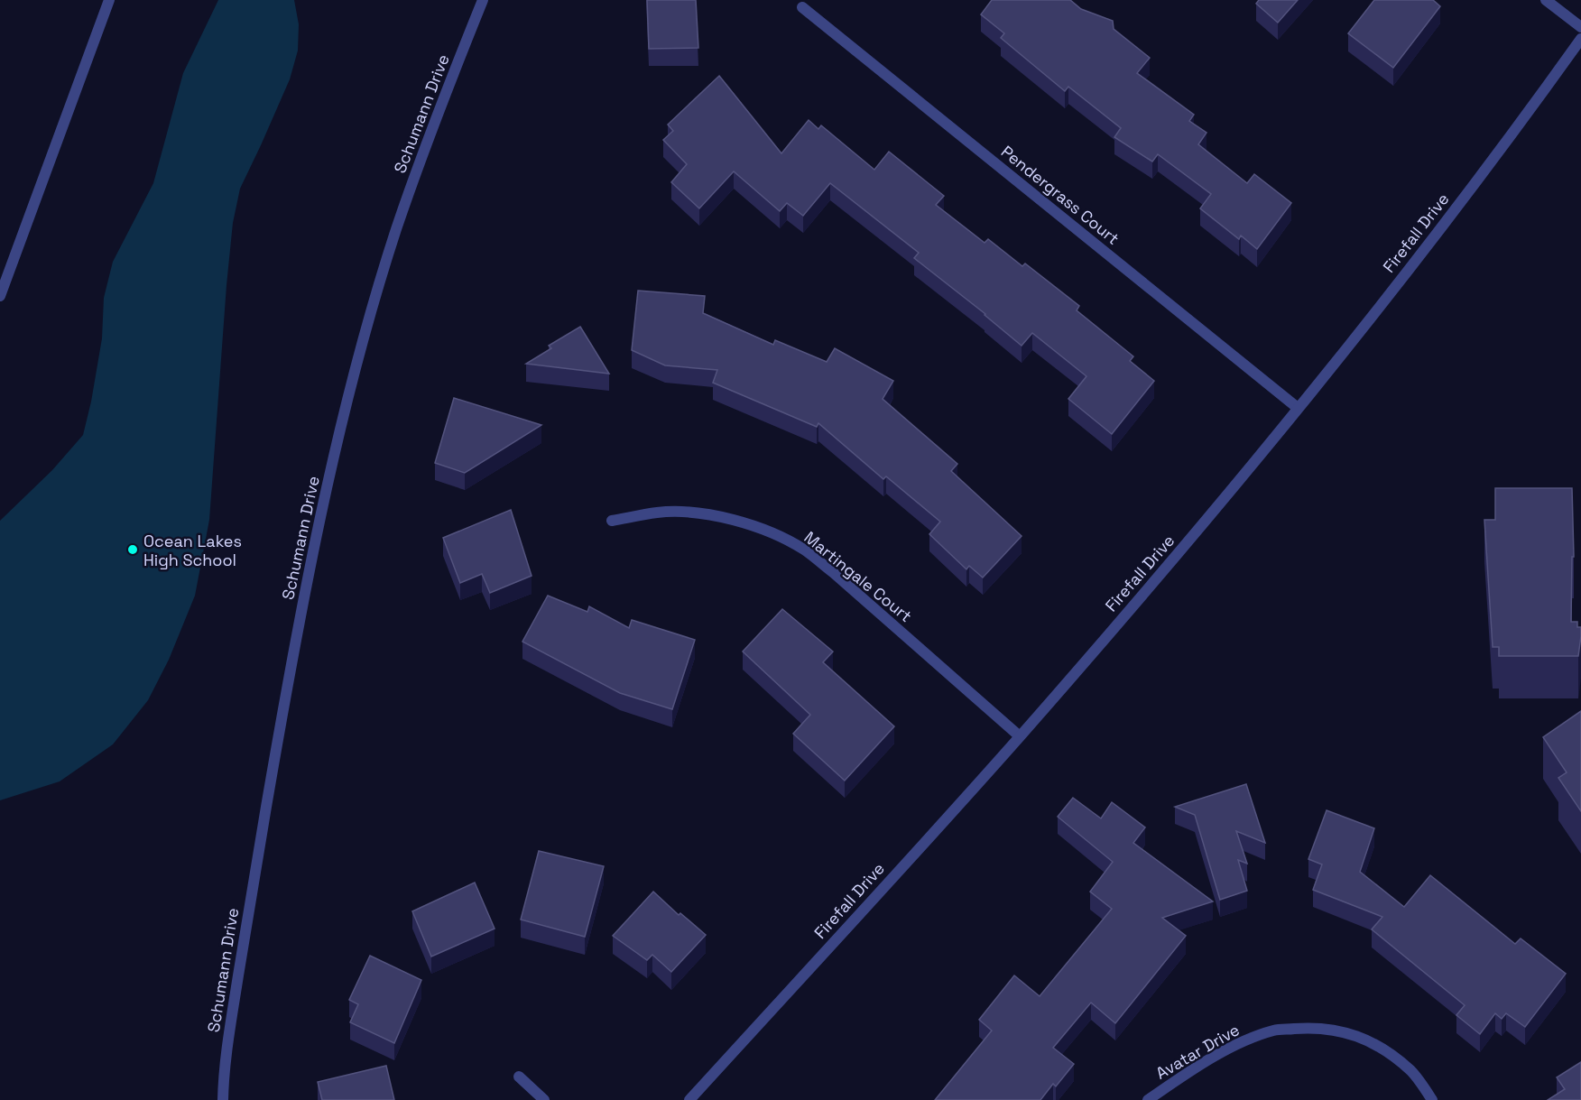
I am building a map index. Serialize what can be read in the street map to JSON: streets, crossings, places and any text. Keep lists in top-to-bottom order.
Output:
{
  "streets": {
    "street": [
      "Schumann Drive",
      "Pendergrass Court",
      "Firefall Drive",
      "Martingale Court",
      "Avatar Drive"
    ]
  },
  "crossings": [
    ["Pendergrass Court", "Firefall Drive"],
    ["Firefall Drive", "Martingale Court"]
  ],
  "places": ["Ocean Lakes High School"]
}
